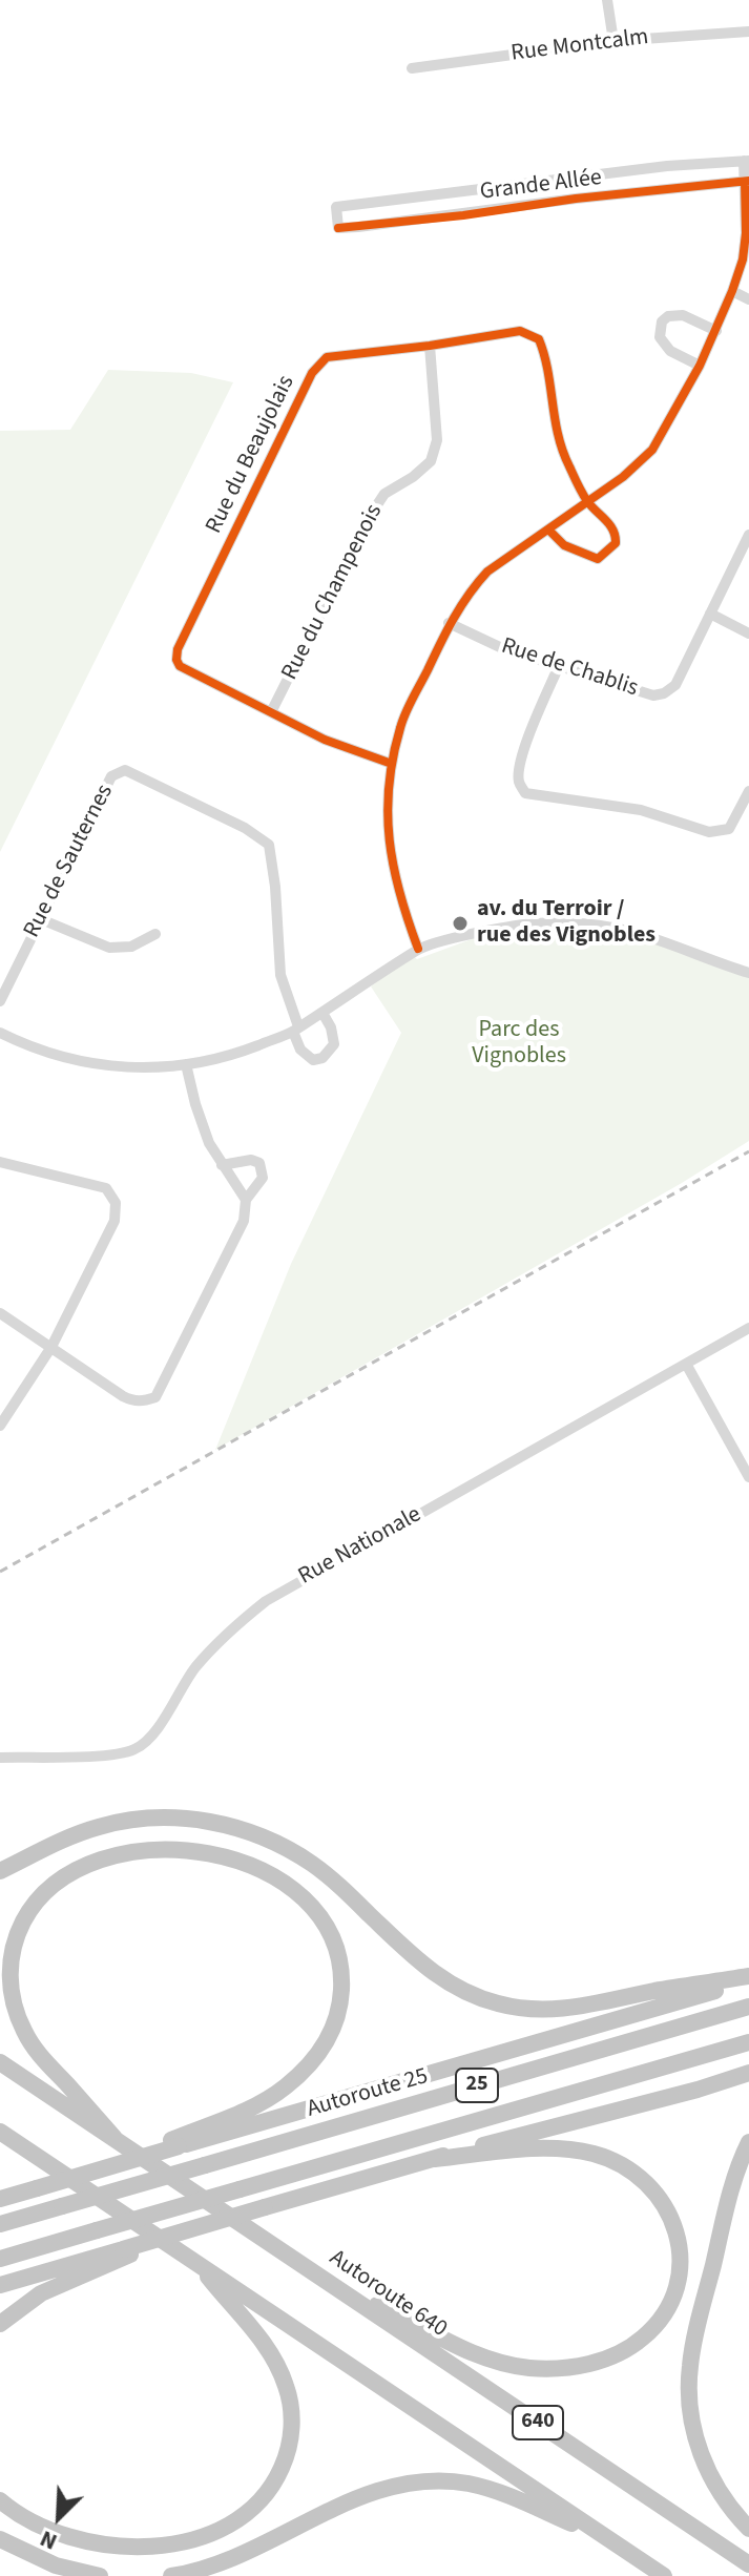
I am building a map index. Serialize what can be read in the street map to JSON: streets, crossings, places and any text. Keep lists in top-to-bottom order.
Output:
{
  "streets": {
    "highway": [
      "25",
      "Autoroute 25",
      "Autoroute 640",
      "640"
    ],
    "street": [
      "Rue Montcalm",
      "Grande Allée",
      "Rue du Beaujolais",
      "Rue du Champenois",
      "Rue de Chablis",
      "Rue de Sauternes",
      "Rue Nationale"
    ]
  },
  "crossings": [
    ["Rue du Beaujolais", "Rue du Champenois"]
  ],
  "parks": ["Parc des Vignobles"],
  "places": ["av. du Terroir / rue des Vignobles"],
  "north": "bottom left"
}
